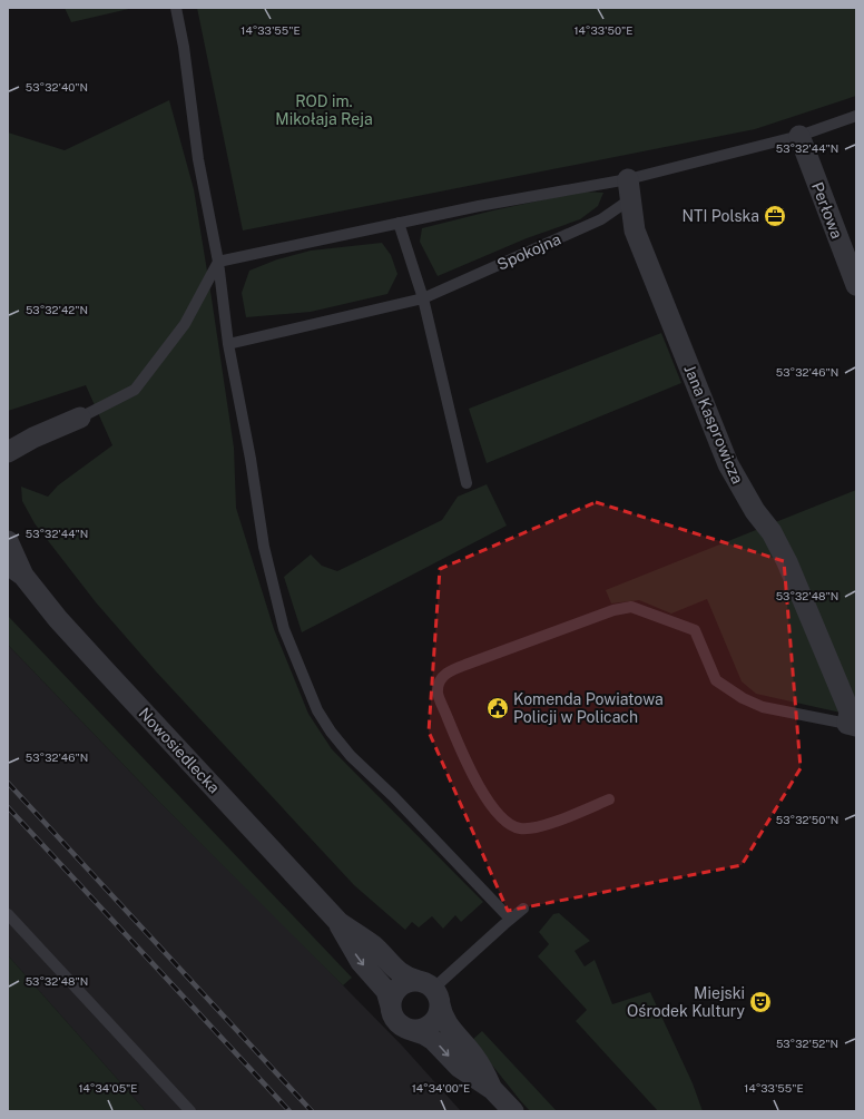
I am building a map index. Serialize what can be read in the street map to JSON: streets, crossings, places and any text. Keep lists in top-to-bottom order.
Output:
{
  "streets": {
    "street": ["Perłowa", "Jana Kasprowicza", "Nowosiedlecka"],
    "lane": ["Spokojna"]
  },
  "crossings": [
    ["Spokojna", "Jana Kasprowicza"]
  ],
  "parks": ["ROD im. Mikołaja Reja"],
  "places": {
    "office": ["NTI Polska"],
    "public building": ["Komenda Powiatowa Policji w Policach"],
    "theatre": ["Miejski Ośrodek Kultury"]
  },
  "coordinates": [
    "14°33'55\"E",
    "14°33'50\"E",
    "53°32'40\"N",
    "53°32'44\"N",
    "53°32'42\"N",
    "53°32'46\"N",
    "53°32'48\"N",
    "53°32'50\"N",
    "53°32'52\"N",
    "14°34'05\"E",
    "14°34'00\"E"
  ]
}
